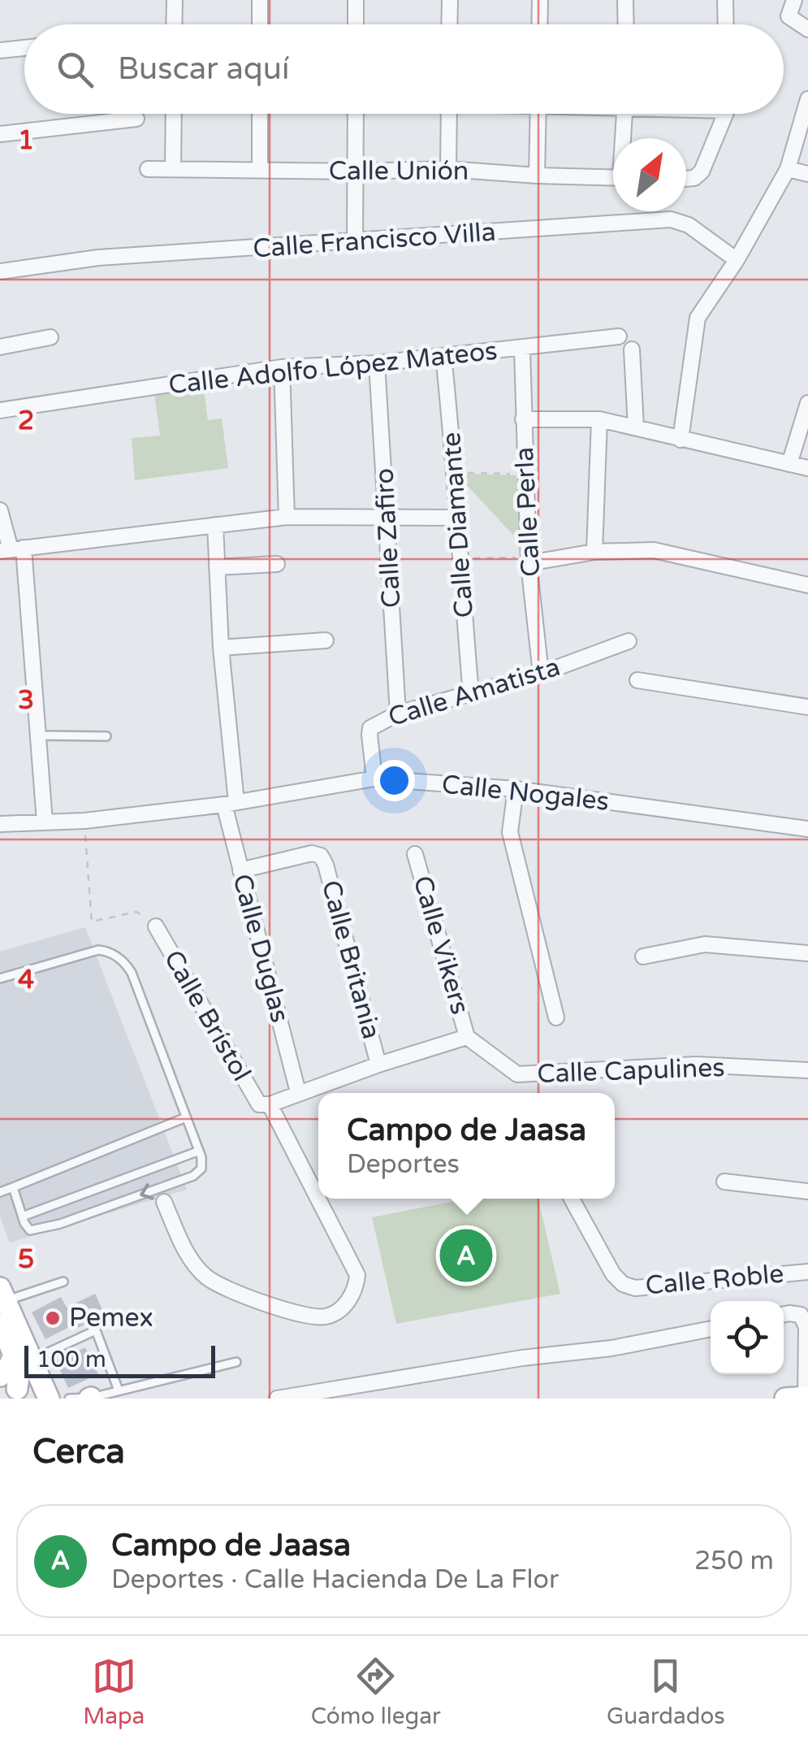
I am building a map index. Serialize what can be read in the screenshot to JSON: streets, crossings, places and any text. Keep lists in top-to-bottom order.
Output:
{
  "streets": {
    "street": [
      "Calle Unión",
      "Calle Francisco Villa",
      "Calle Adolfo López Mateos",
      "Calle Perla",
      "Calle Diamante",
      "Calle Zafiro",
      "Calle Amatista",
      "Calle Nogales",
      "Calle Vikers",
      "Calle Duglas",
      "Calle Britania",
      "Calle Brístol",
      "Calle Capulines",
      "Calle Roble"
    ]
  },
  "crossings": [
    ["Calle Adolfo López Mateos", "Calle Perla"],
    ["Calle Adolfo López Mateos", "Calle Diamante"],
    ["Calle Adolfo López Mateos", "Calle Zafiro"],
    ["Calle Perla", "Calle Amatista"],
    ["Calle Diamante", "Calle Amatista"],
    ["Calle Zafiro", "Calle Amatista"],
    ["Calle Amatista", "Calle Nogales"],
    ["Calle Nogales", "Calle Duglas"],
    ["Calle Vikers", "Calle Capulines"],
    ["Calle Duglas", "Calle Britania"]
  ],
  "places": ["Pemex"],
  "scale_bar": "100 m",
  "north": "top right",
  "page": {
    "search": "Buscar aquí",
    "popup": ["Campo de Jaasa", "Deportes"],
    "pins": "A",
    "scale": "100 m",
    "heading": "Cerca",
    "list": [
      {
        "mark": "A",
        "name": "Campo de Jaasa",
        "note": "Deportes · Calle Hacienda De La Flor",
        "value": "250 m"
      }
    ],
    "nav": ["Mapa", "Cómo llegar", "Guardados"]
  },
  "grid": {
    "rows": [
      "1",
      "2",
      "3",
      "4",
      "5"
    ]
  }
}
